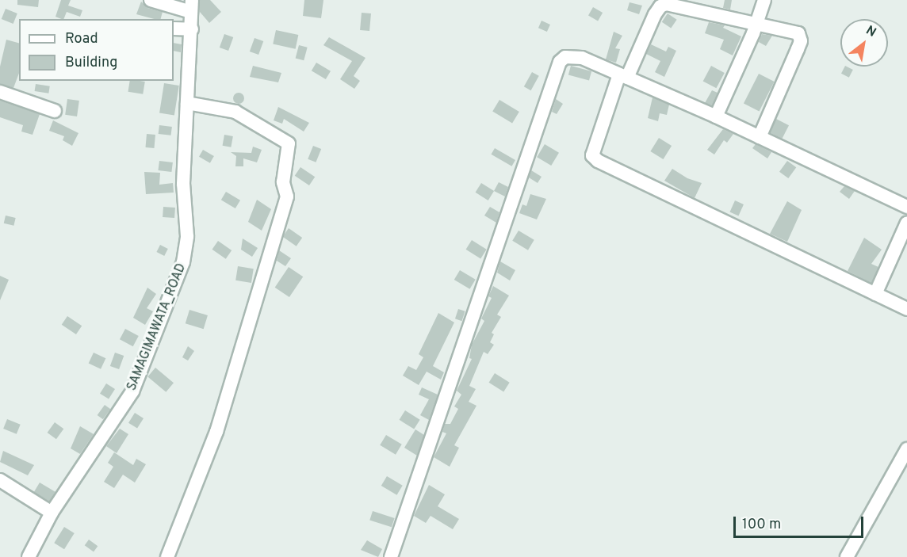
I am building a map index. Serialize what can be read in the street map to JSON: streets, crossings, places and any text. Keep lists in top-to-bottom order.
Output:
{
  "streets": {
    "street": ["SAMAGIMAWATA_ROAD"]
  },
  "legend": ["Road", "Building"],
  "scale_bar": "100 m",
  "north": "top right"
}
